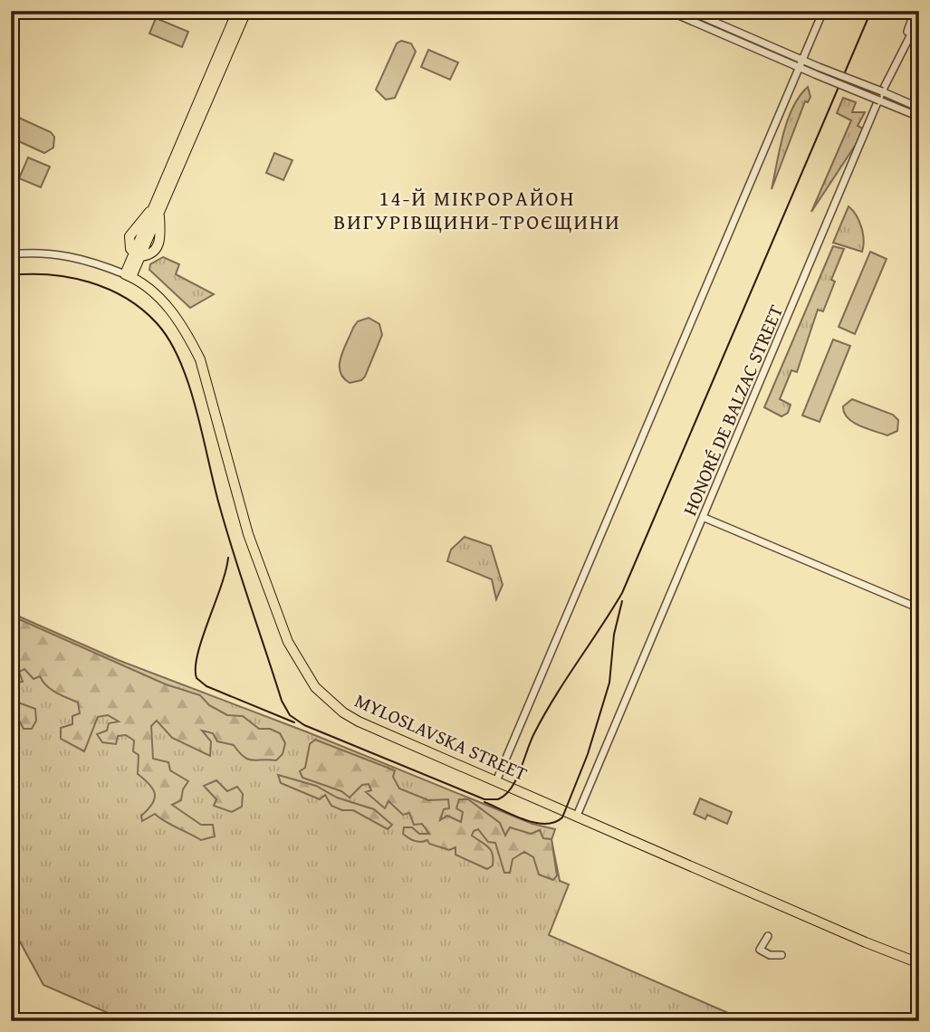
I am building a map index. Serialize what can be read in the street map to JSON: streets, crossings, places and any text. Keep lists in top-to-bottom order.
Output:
{
  "streets": {
    "main road": ["MYLOSLAVSKA STREET"],
    "street": ["HONORÉ DE BALZAC STREET"]
  },
  "crossings": [
    ["HONORÉ DE BALZAC STREET", "MYLOSLAVSKA STREET"]
  ],
  "districts": ["14-Й МІКРОРАЙОН ВИГУРІВЩИНИ-ТРОЄЩИНИ"]
}
